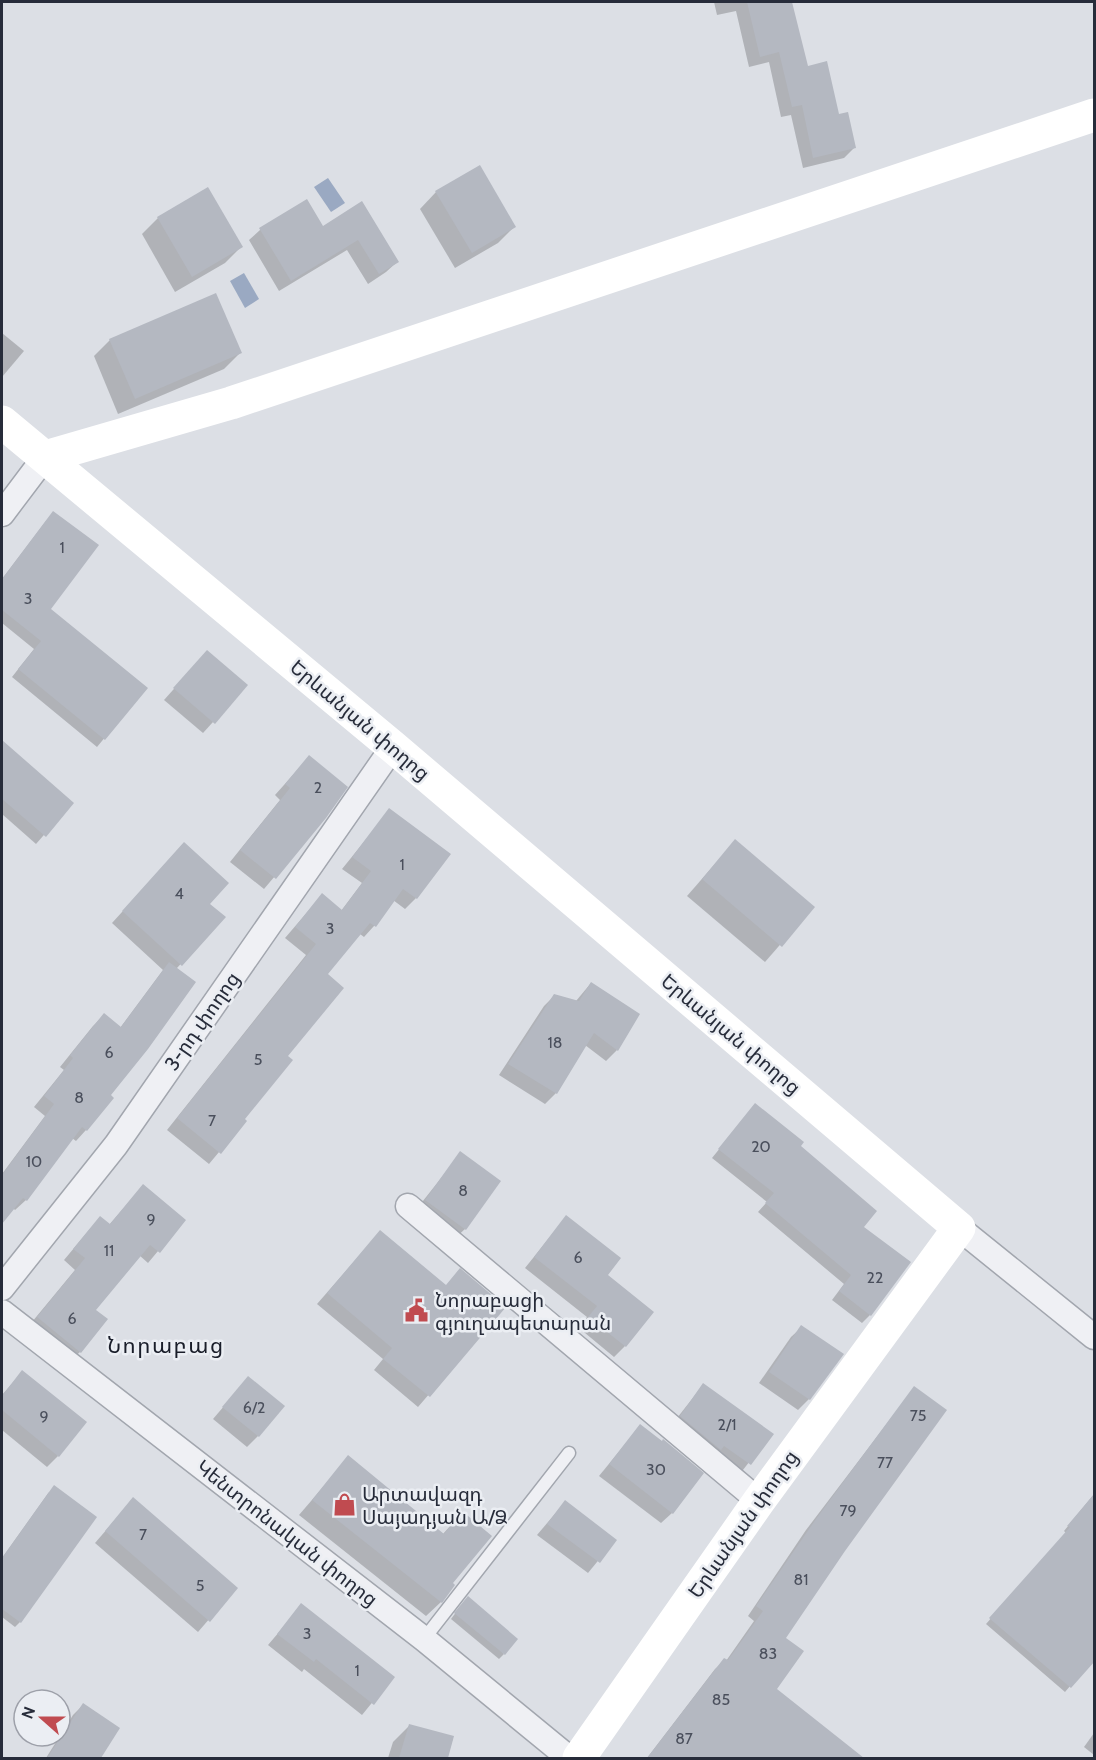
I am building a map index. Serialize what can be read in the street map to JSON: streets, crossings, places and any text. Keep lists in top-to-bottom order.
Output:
{
  "streets": {
    "main road": ["Երևանյան փողոց"],
    "street": ["3-րդ փողոց", "Կենտրոնական փողոց"]
  },
  "crossings": [
    ["Երևանյան փողոց", "3-րդ փողոց"]
  ],
  "districts": ["Նորաբաց"],
  "places": {
    "public building": ["Նորաբացի գյուղապետարան"],
    "shop": ["Արտավազդ Սայադյան Ա/Ձ"]
  },
  "house_numbers": [
    "1",
    "3",
    "2",
    "1",
    "4",
    "3",
    "18",
    "6",
    "5",
    "8",
    "7",
    "20",
    "10",
    "8",
    "9",
    "11",
    "6",
    "22",
    "6",
    "6/2",
    "75",
    "9",
    "2/1",
    "77",
    "30",
    "79",
    "7",
    "81",
    "5",
    "3",
    "83",
    "1",
    "85",
    "87"
  ],
  "north": "left"
}
